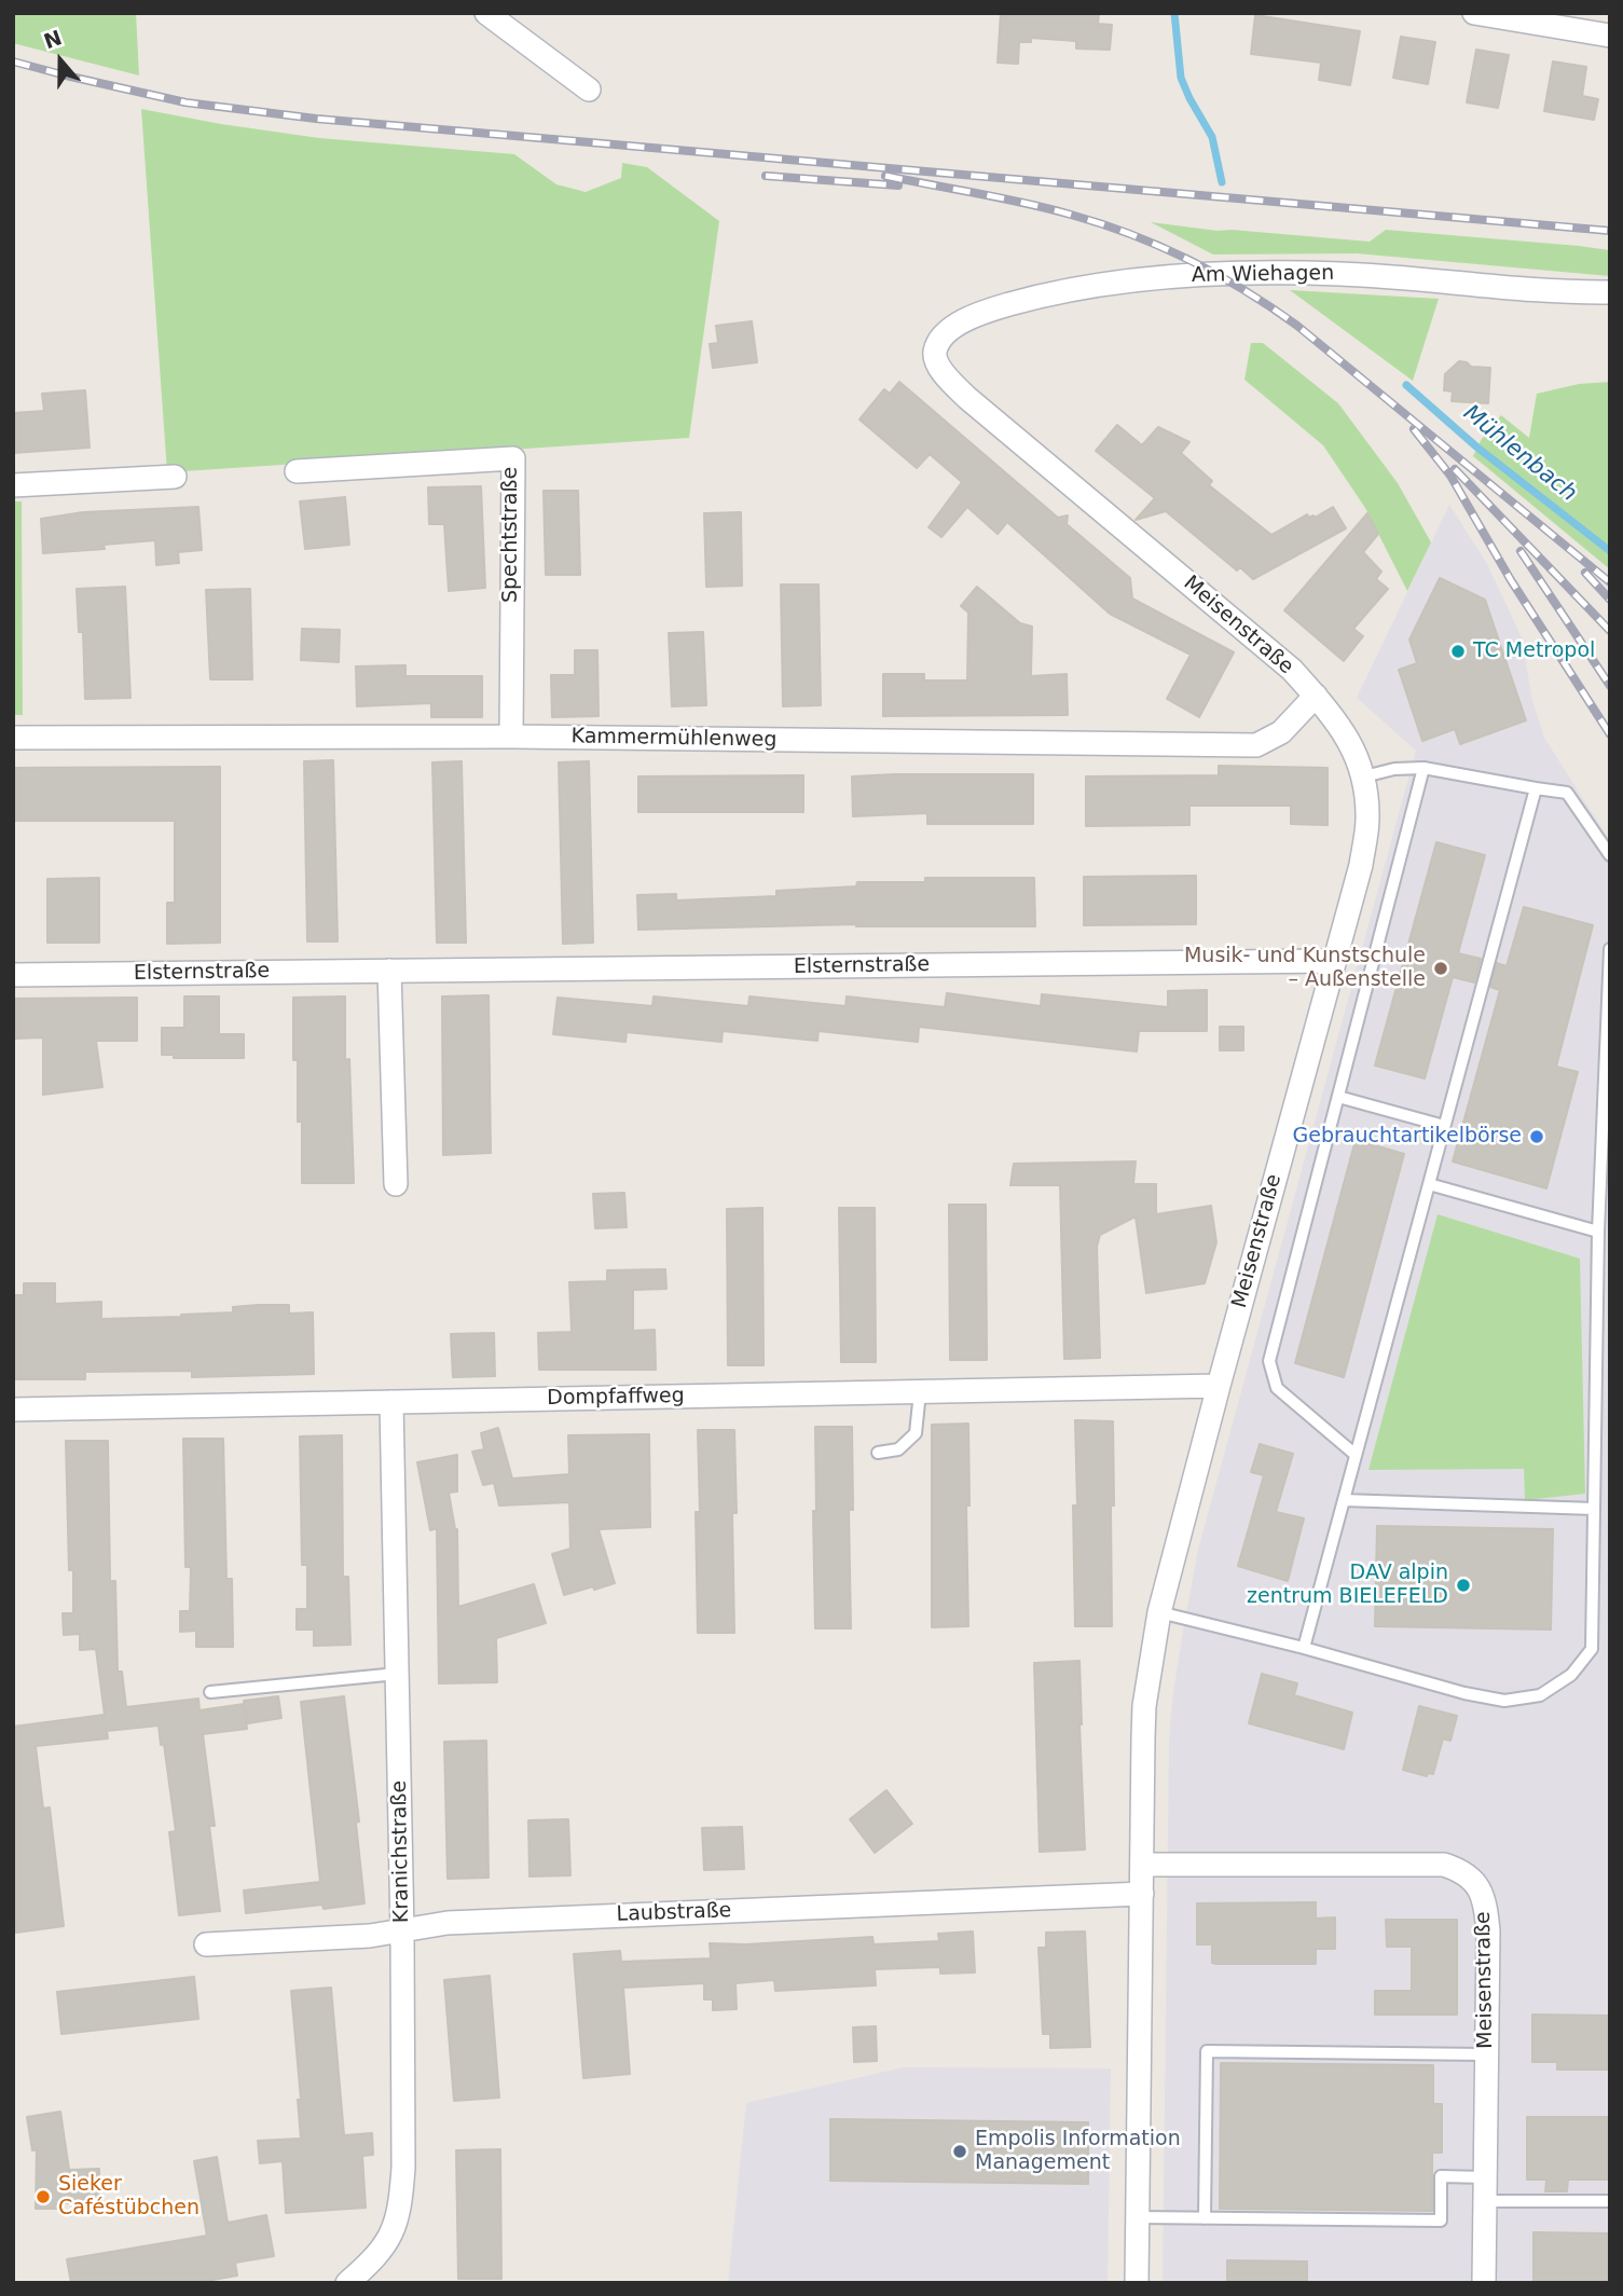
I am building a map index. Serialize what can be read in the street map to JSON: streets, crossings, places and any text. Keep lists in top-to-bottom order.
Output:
{
  "streets": {
    "street": [
      "Am Wiehagen",
      "Spechtstraße",
      "Meisenstraße",
      "Kammermühlenweg",
      "Elsternstraße",
      "Dompfaffweg",
      "Kranichstraße",
      "Laubstraße"
    ]
  },
  "crossings": [
    ["Am Wiehagen", "Meisenstraße"],
    ["Spechtstraße", "Kammermühlenweg"],
    ["Meisenstraße", "Kammermühlenweg"],
    ["Meisenstraße", "Elsternstraße"],
    ["Meisenstraße", "Dompfaffweg"],
    ["Meisenstraße", "Laubstraße"],
    ["Dompfaffweg", "Kranichstraße"],
    ["Kranichstraße", "Laubstraße"]
  ],
  "water": ["Mühlenbach"],
  "places": [
    "TC Metropol",
    "Musik- und Kunstschule – Außenstelle",
    "Gebrauchtartikelbörse",
    "DAV alpin zentrum BIELEFELD",
    "Empolis Information Management",
    "Sieker Caféstübchen"
  ],
  "north": "top"
}
